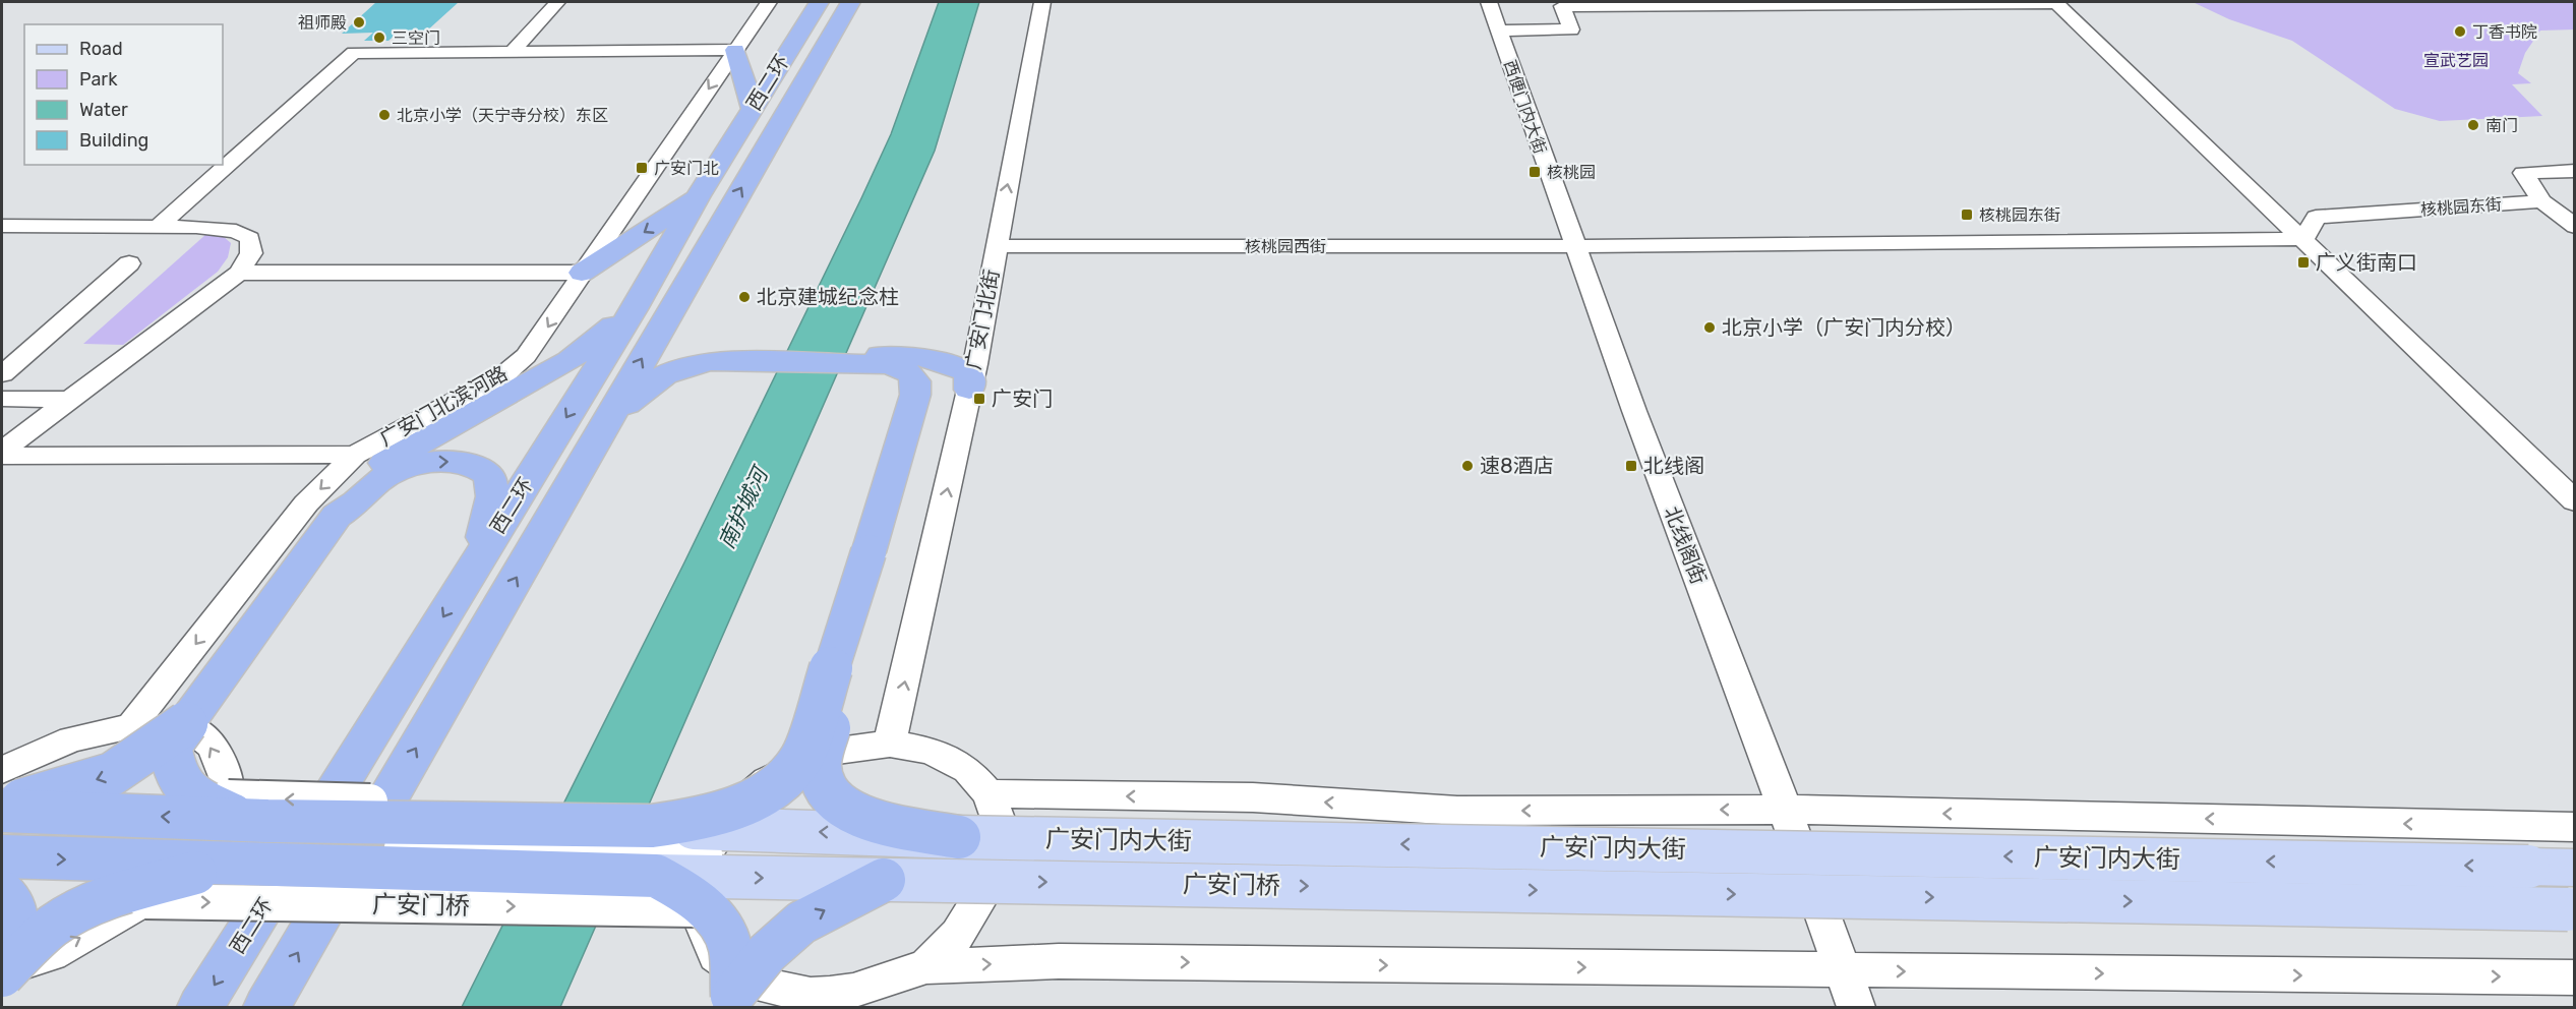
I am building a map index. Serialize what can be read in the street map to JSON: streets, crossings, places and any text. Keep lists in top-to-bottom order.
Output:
{
  "streets": {
    "highway": ["西二环", "广安门桥"],
    "main road": ["广安门内大街"],
    "street": [
      "西便门内大街",
      "核桃园东街",
      "核桃园西街",
      "广安门北街",
      "广安门北滨河路",
      "北线阁街"
    ]
  },
  "crossings": [
    ["西便门内大街", "核桃园西街"],
    ["西便门内大街", "北线阁街"],
    ["核桃园西街", "广安门北街"],
    ["核桃园西街", "北线阁街"],
    ["北线阁街", "广安门内大街"],
    ["广安门内大街", "广安门桥"]
  ],
  "one_way": ["广安门北街", "广安门北滨河路"],
  "water": ["南护城河"],
  "parks": ["宣武艺园"],
  "places": {
    "other": [
      "祖师殿",
      "丁香书院",
      "三空门",
      "北京小学（天宁寺分校）东区",
      "南门",
      "北京建城纪念柱",
      "北京小学（广安门内分校）",
      "速8酒店"
    ],
    "transit": [
      "广安门北",
      "核桃园",
      "核桃园东街",
      "广义街南口",
      "广安门",
      "北线阁"
    ]
  },
  "legend": [
    "Road",
    "Park",
    "Water",
    "Building"
  ]
}
